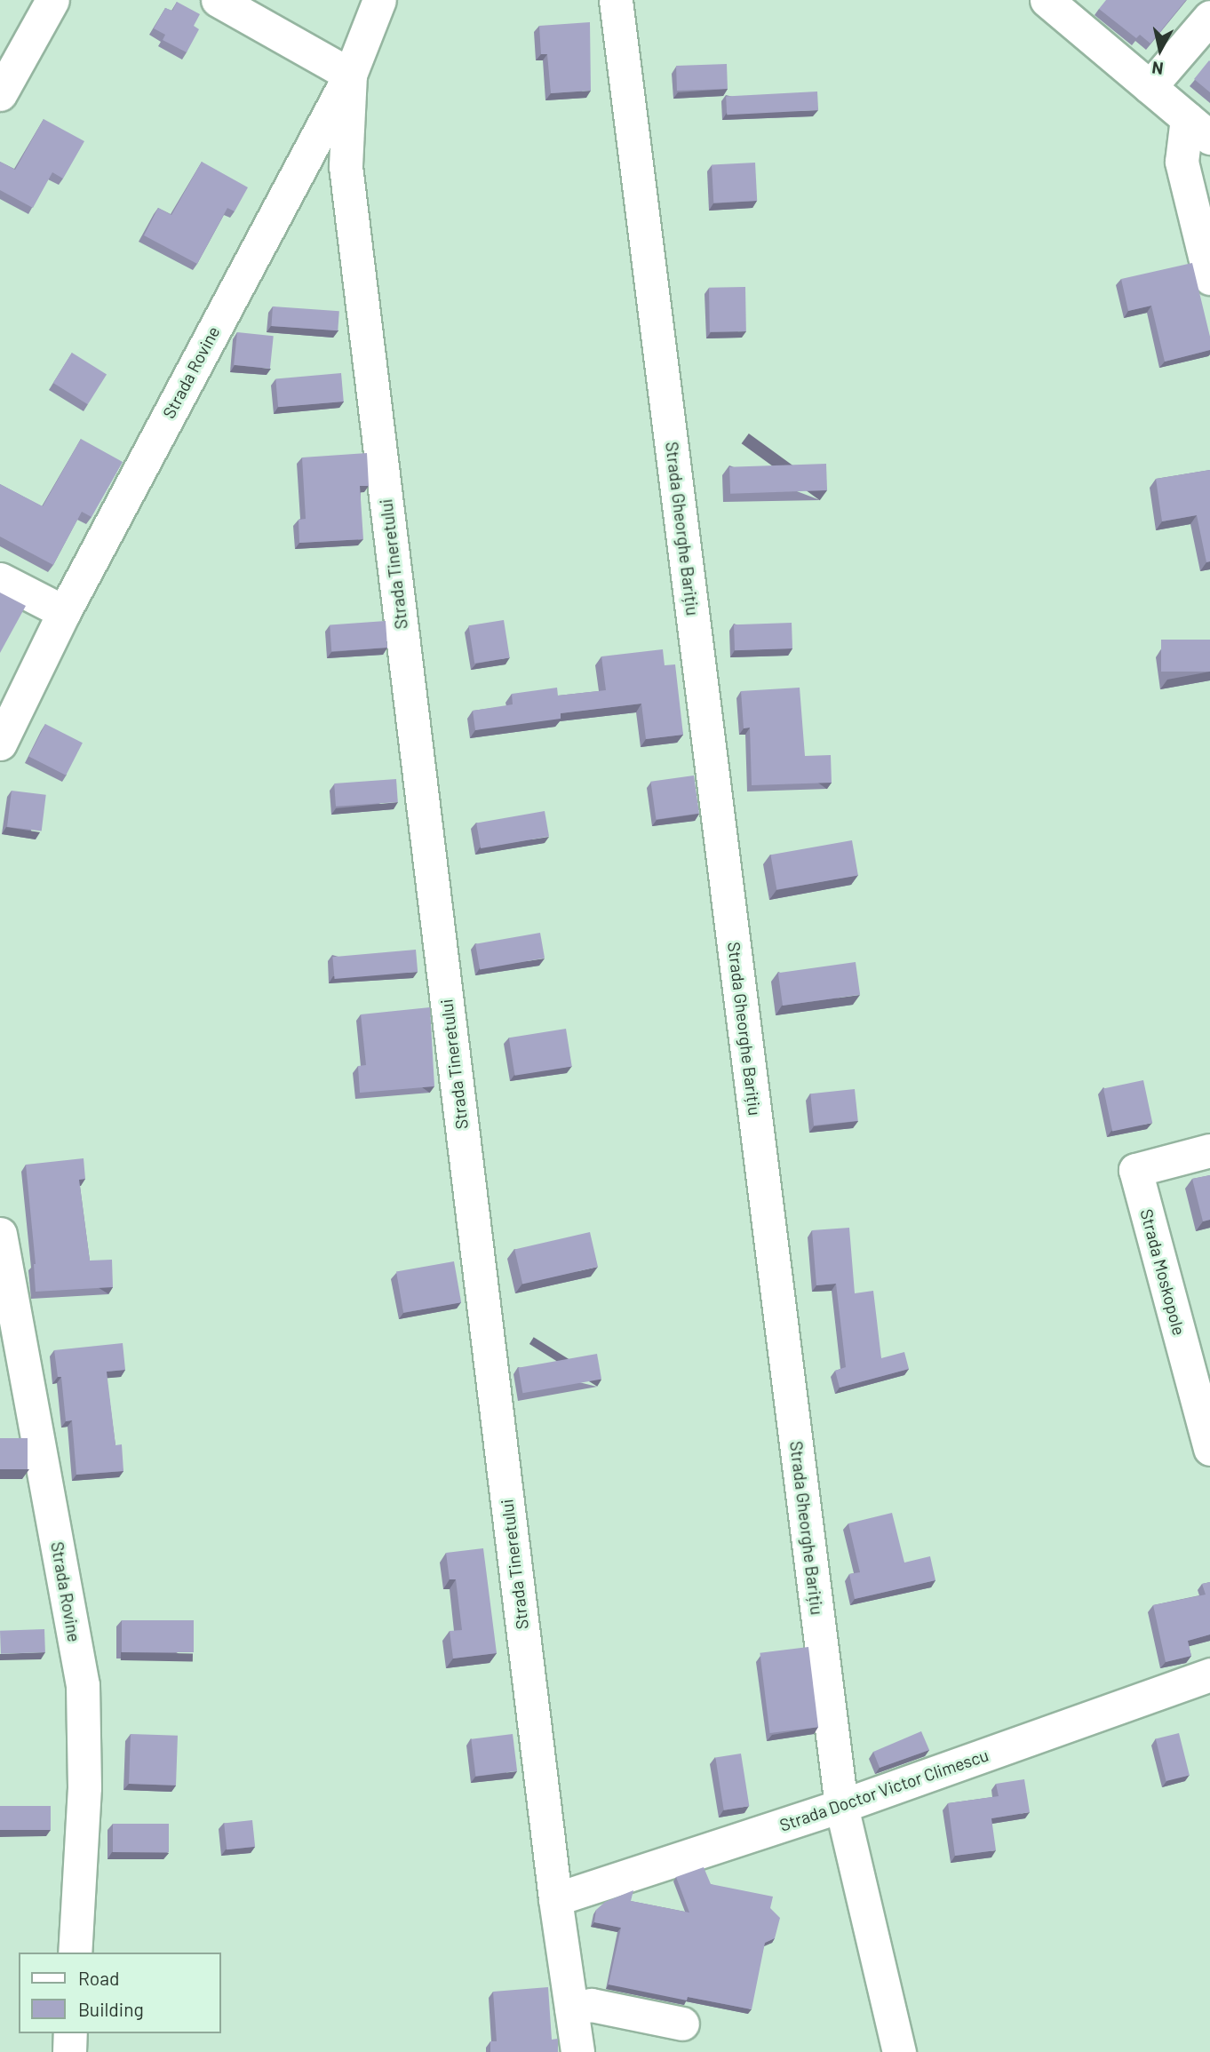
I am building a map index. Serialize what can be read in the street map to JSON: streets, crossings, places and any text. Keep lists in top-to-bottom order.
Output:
{
  "streets": {
    "street": [
      "Strada Rovine",
      "Strada Gheorghe Barițiu",
      "Strada Tineretului",
      "Strada Moskopole",
      "Strada Doctor Victor Climescu"
    ]
  },
  "crossings": [
    ["Strada Rovine", "Strada Tineretului"],
    ["Strada Gheorghe Barițiu", "Strada Doctor Victor Climescu"],
    ["Strada Tineretului", "Strada Doctor Victor Climescu"]
  ],
  "legend": ["Road", "Building"],
  "north": "bottom"
}
